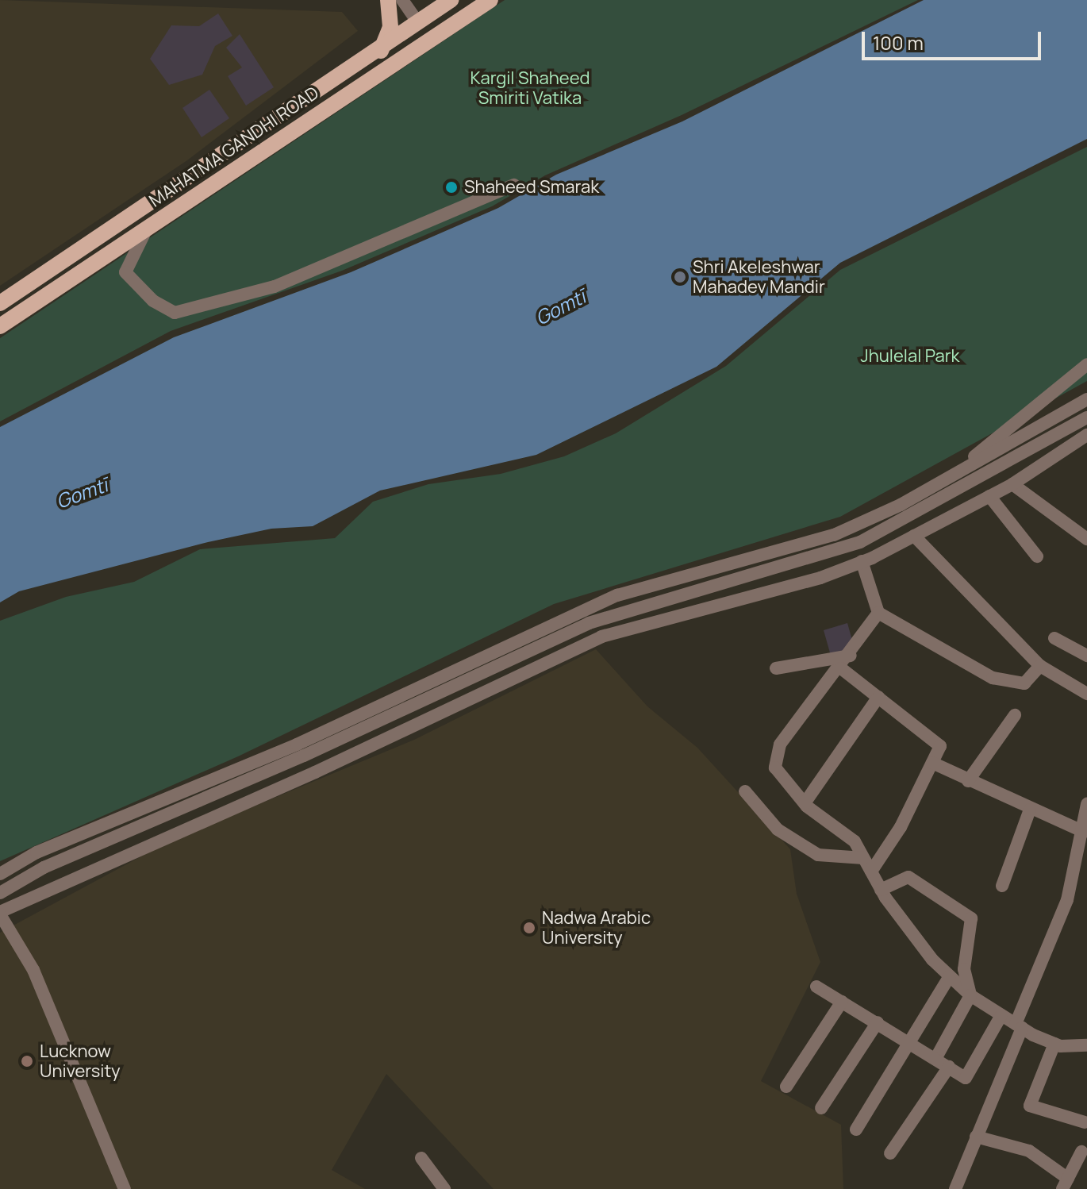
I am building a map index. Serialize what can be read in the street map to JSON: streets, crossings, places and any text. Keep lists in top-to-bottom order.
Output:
{
  "streets": {
    "main road": ["MAHATMA GANDHI ROAD"]
  },
  "water": ["Gomtī"],
  "parks": ["Kargil Shaheed Smiriti Vatika", "Jhulelal Park"],
  "places": [
    "Shaheed Smarak",
    "Shri Akeleshwar Mahadev Mandir",
    "Nadwa Arabic University",
    "Lucknow University"
  ],
  "scale_bar": "100 m"
}
